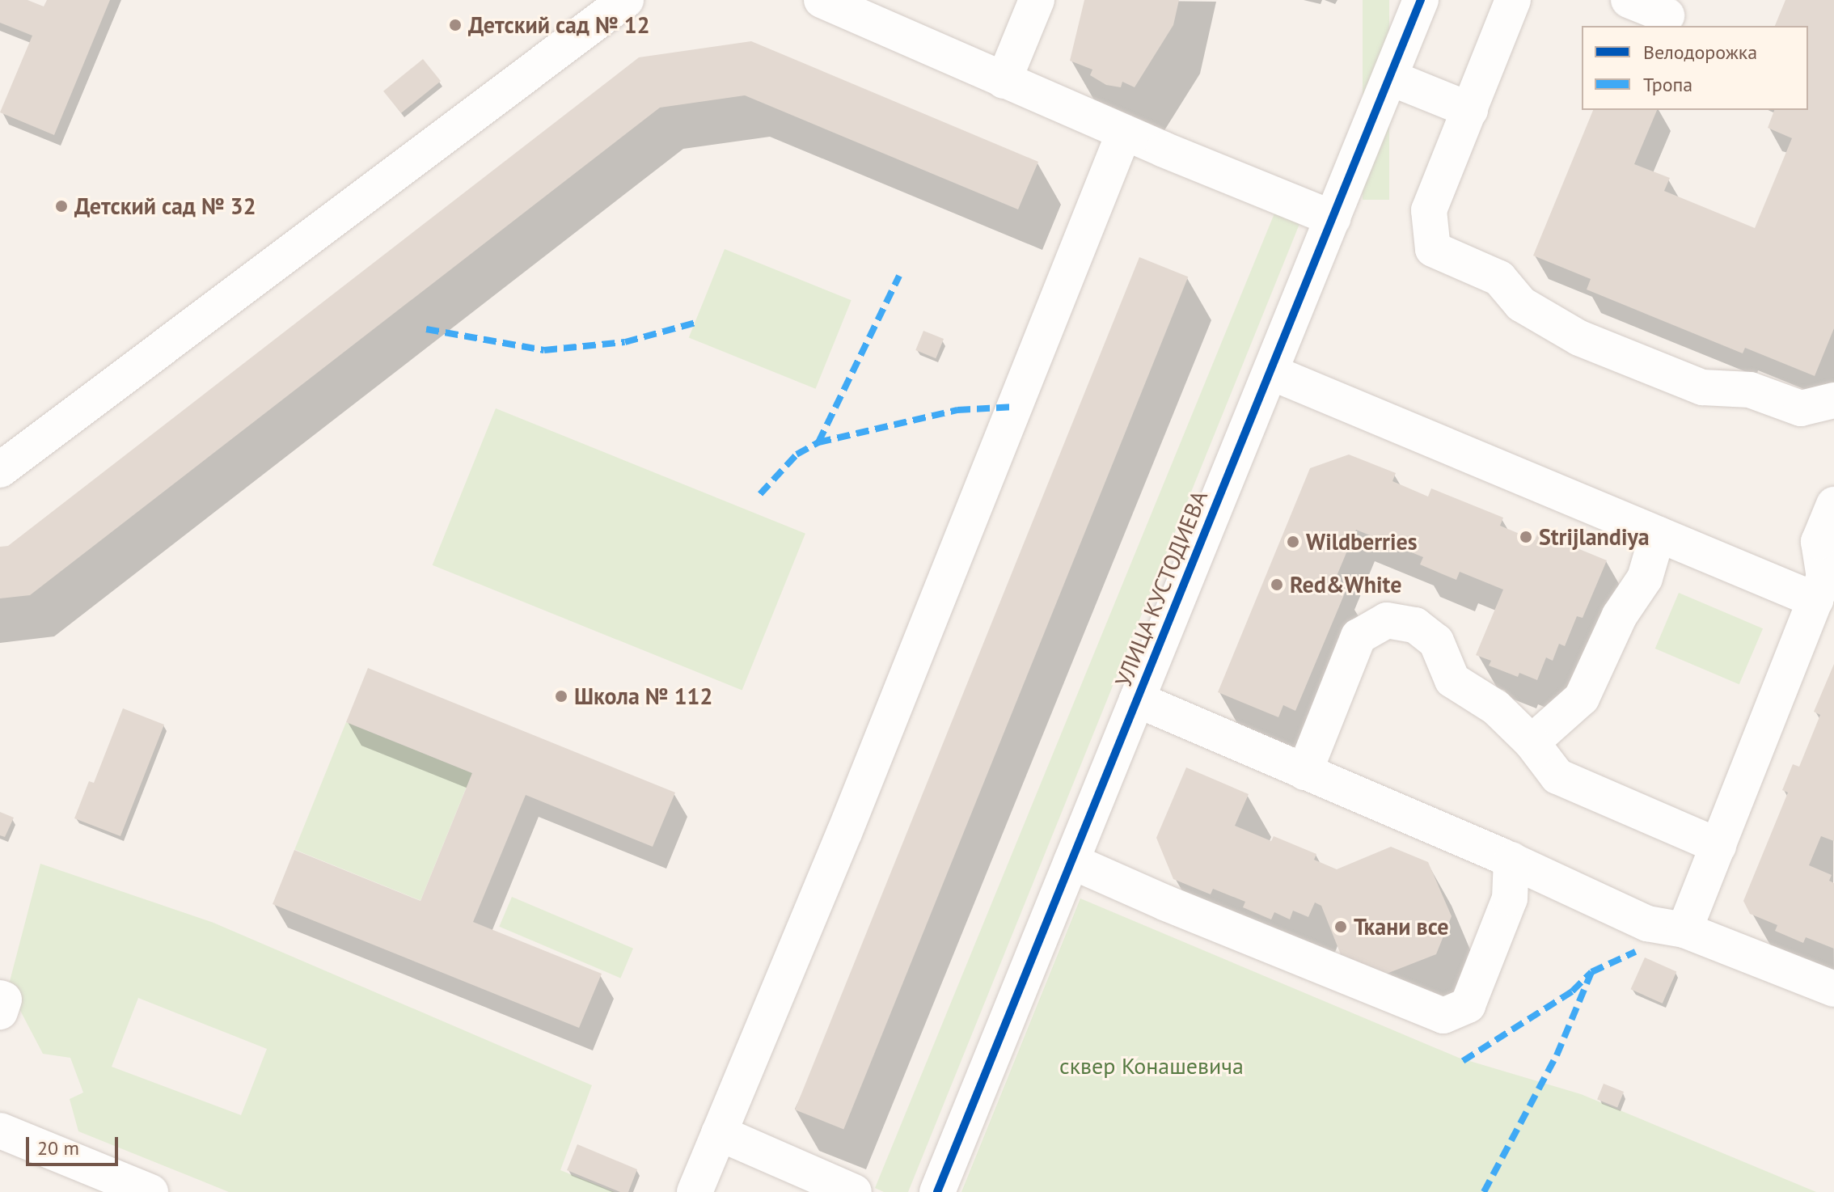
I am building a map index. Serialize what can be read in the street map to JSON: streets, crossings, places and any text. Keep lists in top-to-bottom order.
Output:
{
  "streets": {
    "street": ["УЛИЦА КУСТОДИЕВА"]
  },
  "parks": ["сквер Конашевича"],
  "places": [
    "Детский сад № 12",
    "Детский сад № 32",
    "Strijlandiya",
    "Wildberries",
    "Red&White",
    "Школа № 112",
    "Ткани все"
  ],
  "legend": ["Велодорожка", "Тропа"],
  "scale_bar": "20 m"
}
